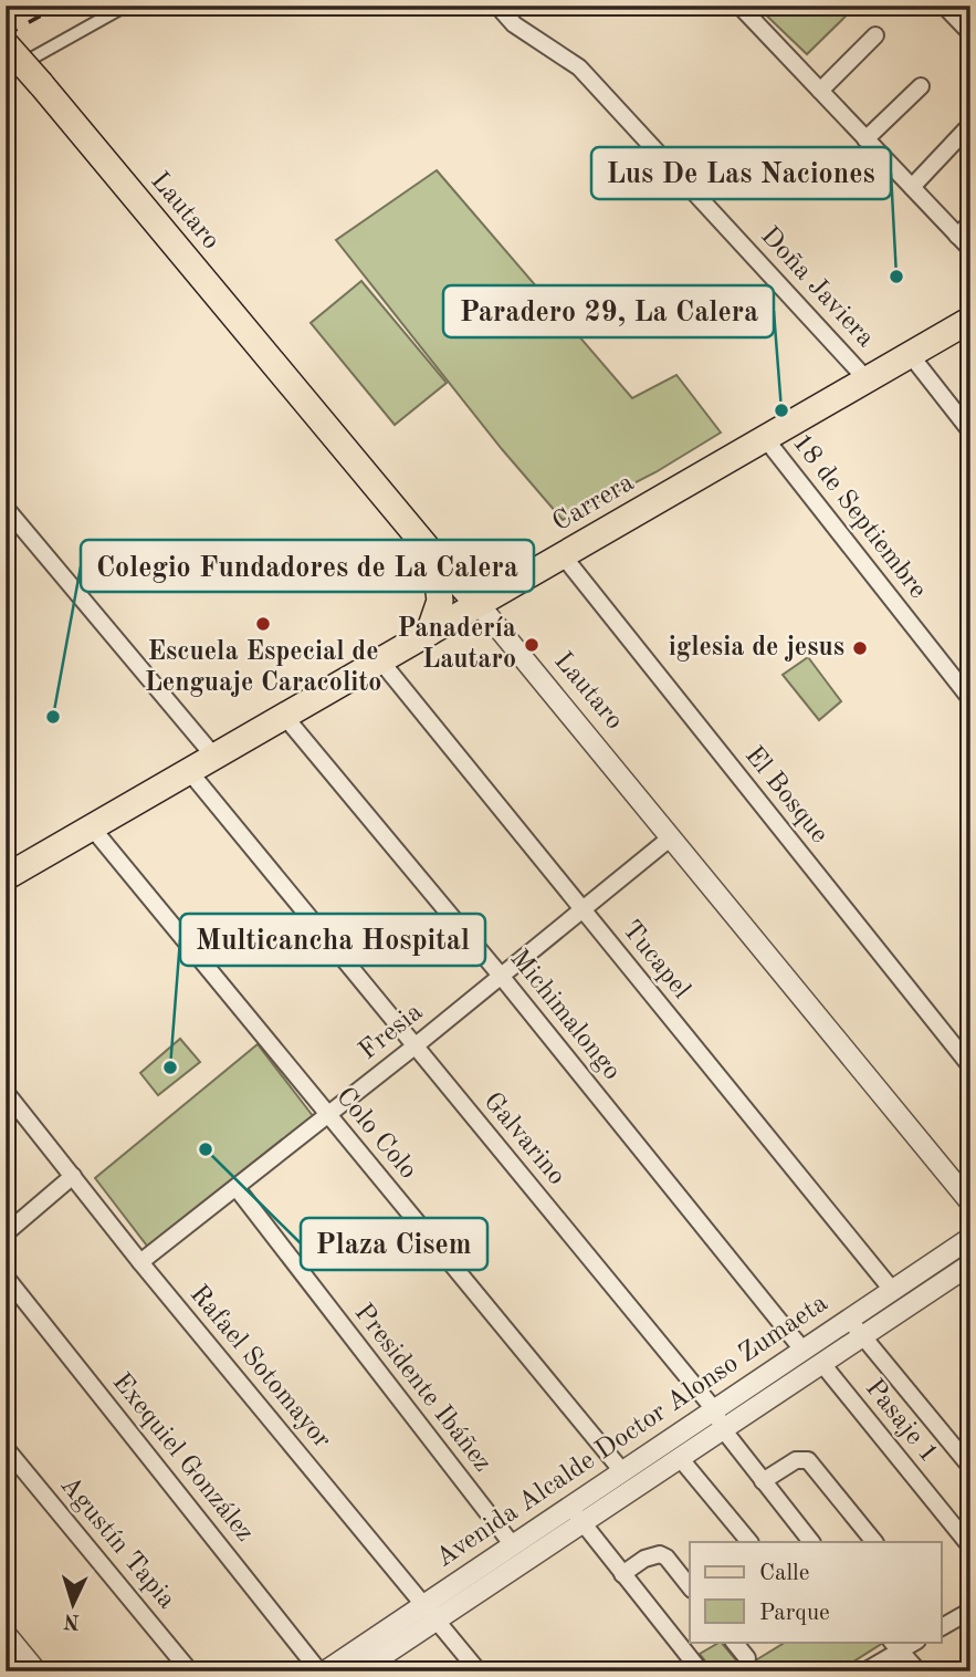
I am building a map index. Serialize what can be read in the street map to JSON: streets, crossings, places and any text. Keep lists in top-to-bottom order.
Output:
{
  "streets": {
    "main road": ["Lautaro", "Carrera"],
    "street": [
      "Doña Javiera",
      "18 de Septiembre",
      "El Bosque",
      "Tucapel",
      "Michimalongo",
      "Fresia",
      "Colo Colo",
      "Galvarino",
      "Rafael Sotomayor",
      "Presidente Ibáñez",
      "Pasaje 1",
      "Avenida Alcalde Doctor Alonso Zumaeta",
      "Exequiel González",
      "Agustín Tapia"
    ]
  },
  "crossings": [
    ["Lautaro", "Carrera"],
    ["Lautaro", "Fresia"],
    ["Doña Javiera", "Carrera"],
    ["Carrera", "18 de Septiembre"],
    ["Carrera", "El Bosque"],
    ["Carrera", "Tucapel"],
    ["Carrera", "Michimalongo"],
    ["Carrera", "Colo Colo"],
    ["Carrera", "Galvarino"],
    ["Tucapel", "Fresia"],
    ["Tucapel", "Avenida Alcalde Doctor Alonso Zumaeta"],
    ["Michimalongo", "Fresia"],
    ["Michimalongo", "Avenida Alcalde Doctor Alonso Zumaeta"],
    ["Fresia", "Colo Colo"],
    ["Fresia", "Galvarino"],
    ["Fresia", "Rafael Sotomayor"],
    ["Fresia", "Presidente Ibáñez"],
    ["Colo Colo", "Avenida Alcalde Doctor Alonso Zumaeta"],
    ["Galvarino", "Avenida Alcalde Doctor Alonso Zumaeta"],
    ["Rafael Sotomayor", "Avenida Alcalde Doctor Alonso Zumaeta"],
    ["Presidente Ibáñez", "Avenida Alcalde Doctor Alonso Zumaeta"],
    ["Pasaje 1", "Avenida Alcalde Doctor Alonso Zumaeta"],
    ["Avenida Alcalde Doctor Alonso Zumaeta", "Exequiel González"]
  ],
  "places": [
    "Lus De Las Naciones",
    "Paradero 29, La Calera",
    "Escuela Especial de Lenguaje Caracolito",
    "Panadería Lautaro",
    "iglesia de jesus",
    "Colegio Fundadores de La Calera",
    "Multicancha Hospital",
    "Plaza Cisem"
  ],
  "legend": ["Calle", "Parque"],
  "north": "bottom"
}
